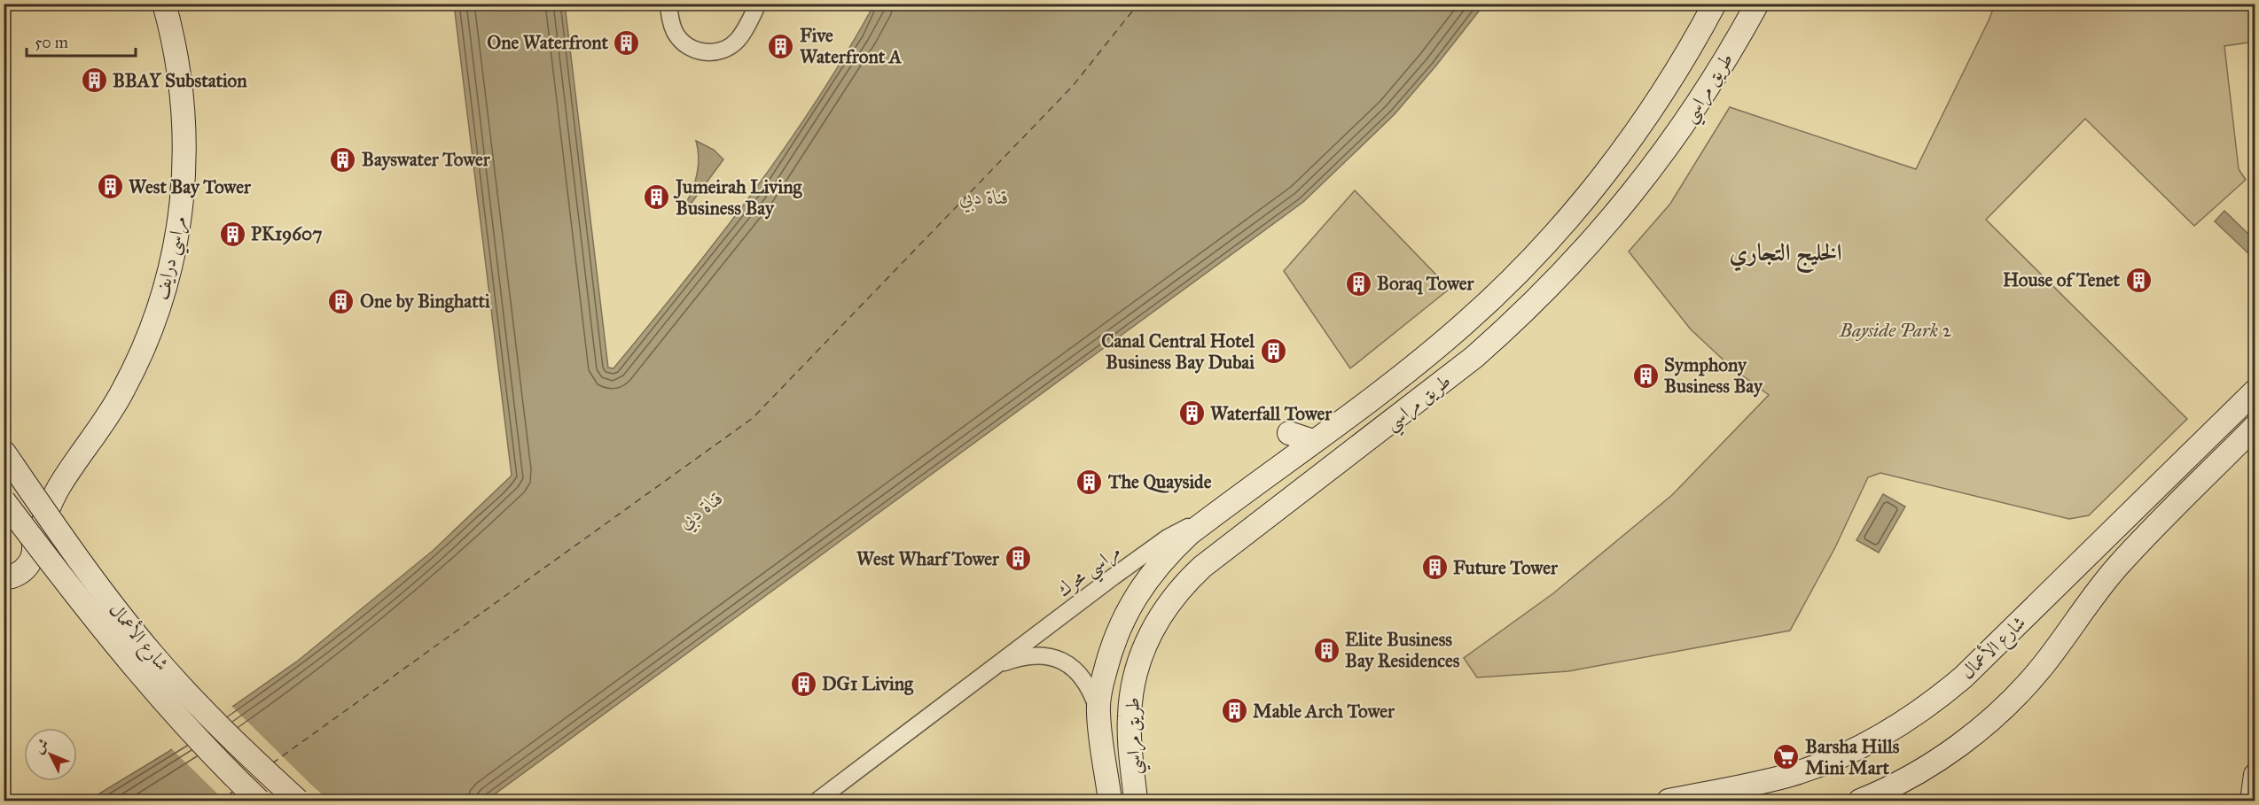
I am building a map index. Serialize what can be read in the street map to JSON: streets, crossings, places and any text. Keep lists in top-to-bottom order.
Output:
{
  "streets": {
    "street": [
      "طريق مراسي",
      "مراسي درايف",
      "مراسي محرك",
      "شارع الأعمال"
    ]
  },
  "crossings": [
    ["طريق مراسي", "مراسي محرك"]
  ],
  "districts": ["الخليج التجاري"],
  "water": ["قناة دبي"],
  "parks": ["Bayside Park 2"],
  "places": {
    "building": [
      "One Waterfront",
      "Five Waterfront A",
      "BBAY Substation",
      "Bayswater Tower",
      "West Bay Tower",
      "Jumeirah Living Business Bay",
      "PK19607",
      "House of Tenet",
      "Boraq Tower",
      "One by Binghatti",
      "Canal Central Hotel Business Bay Dubai",
      "Symphony Business Bay",
      "Waterfall Tower",
      "The Quayside",
      "West Wharf Tower",
      "Future Tower",
      "Elite Business Bay Residences",
      "DG1 Living",
      "Mable Arch Tower"
    ],
    "supermarket": ["Barsha Hills Mini Mart"]
  },
  "scale_bar": "50 m",
  "north": "top left"
}
